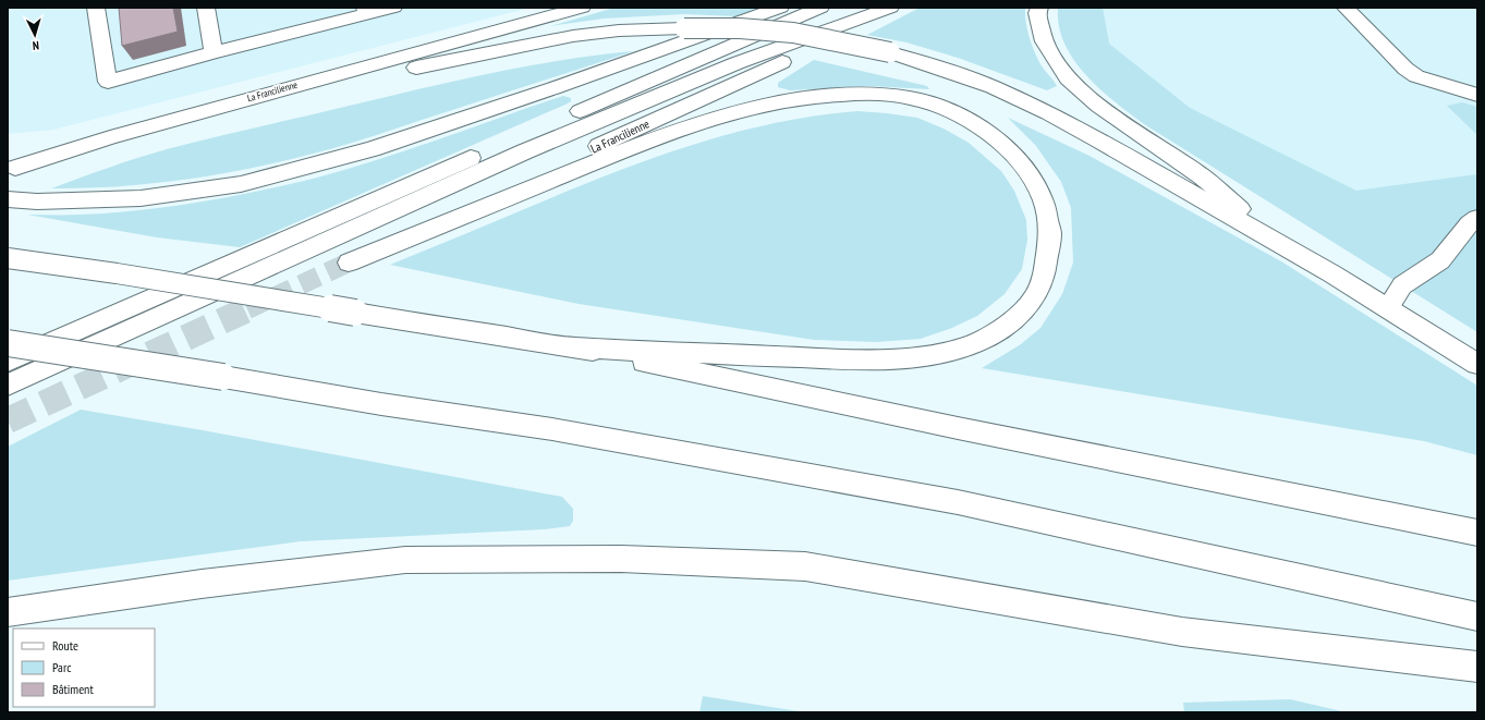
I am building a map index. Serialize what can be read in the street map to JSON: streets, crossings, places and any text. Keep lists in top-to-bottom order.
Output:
{
  "streets": {
    "main road": ["La Francilienne"]
  },
  "legend": ["Route", "Parc", "Bâtiment"],
  "north": "bottom"
}
